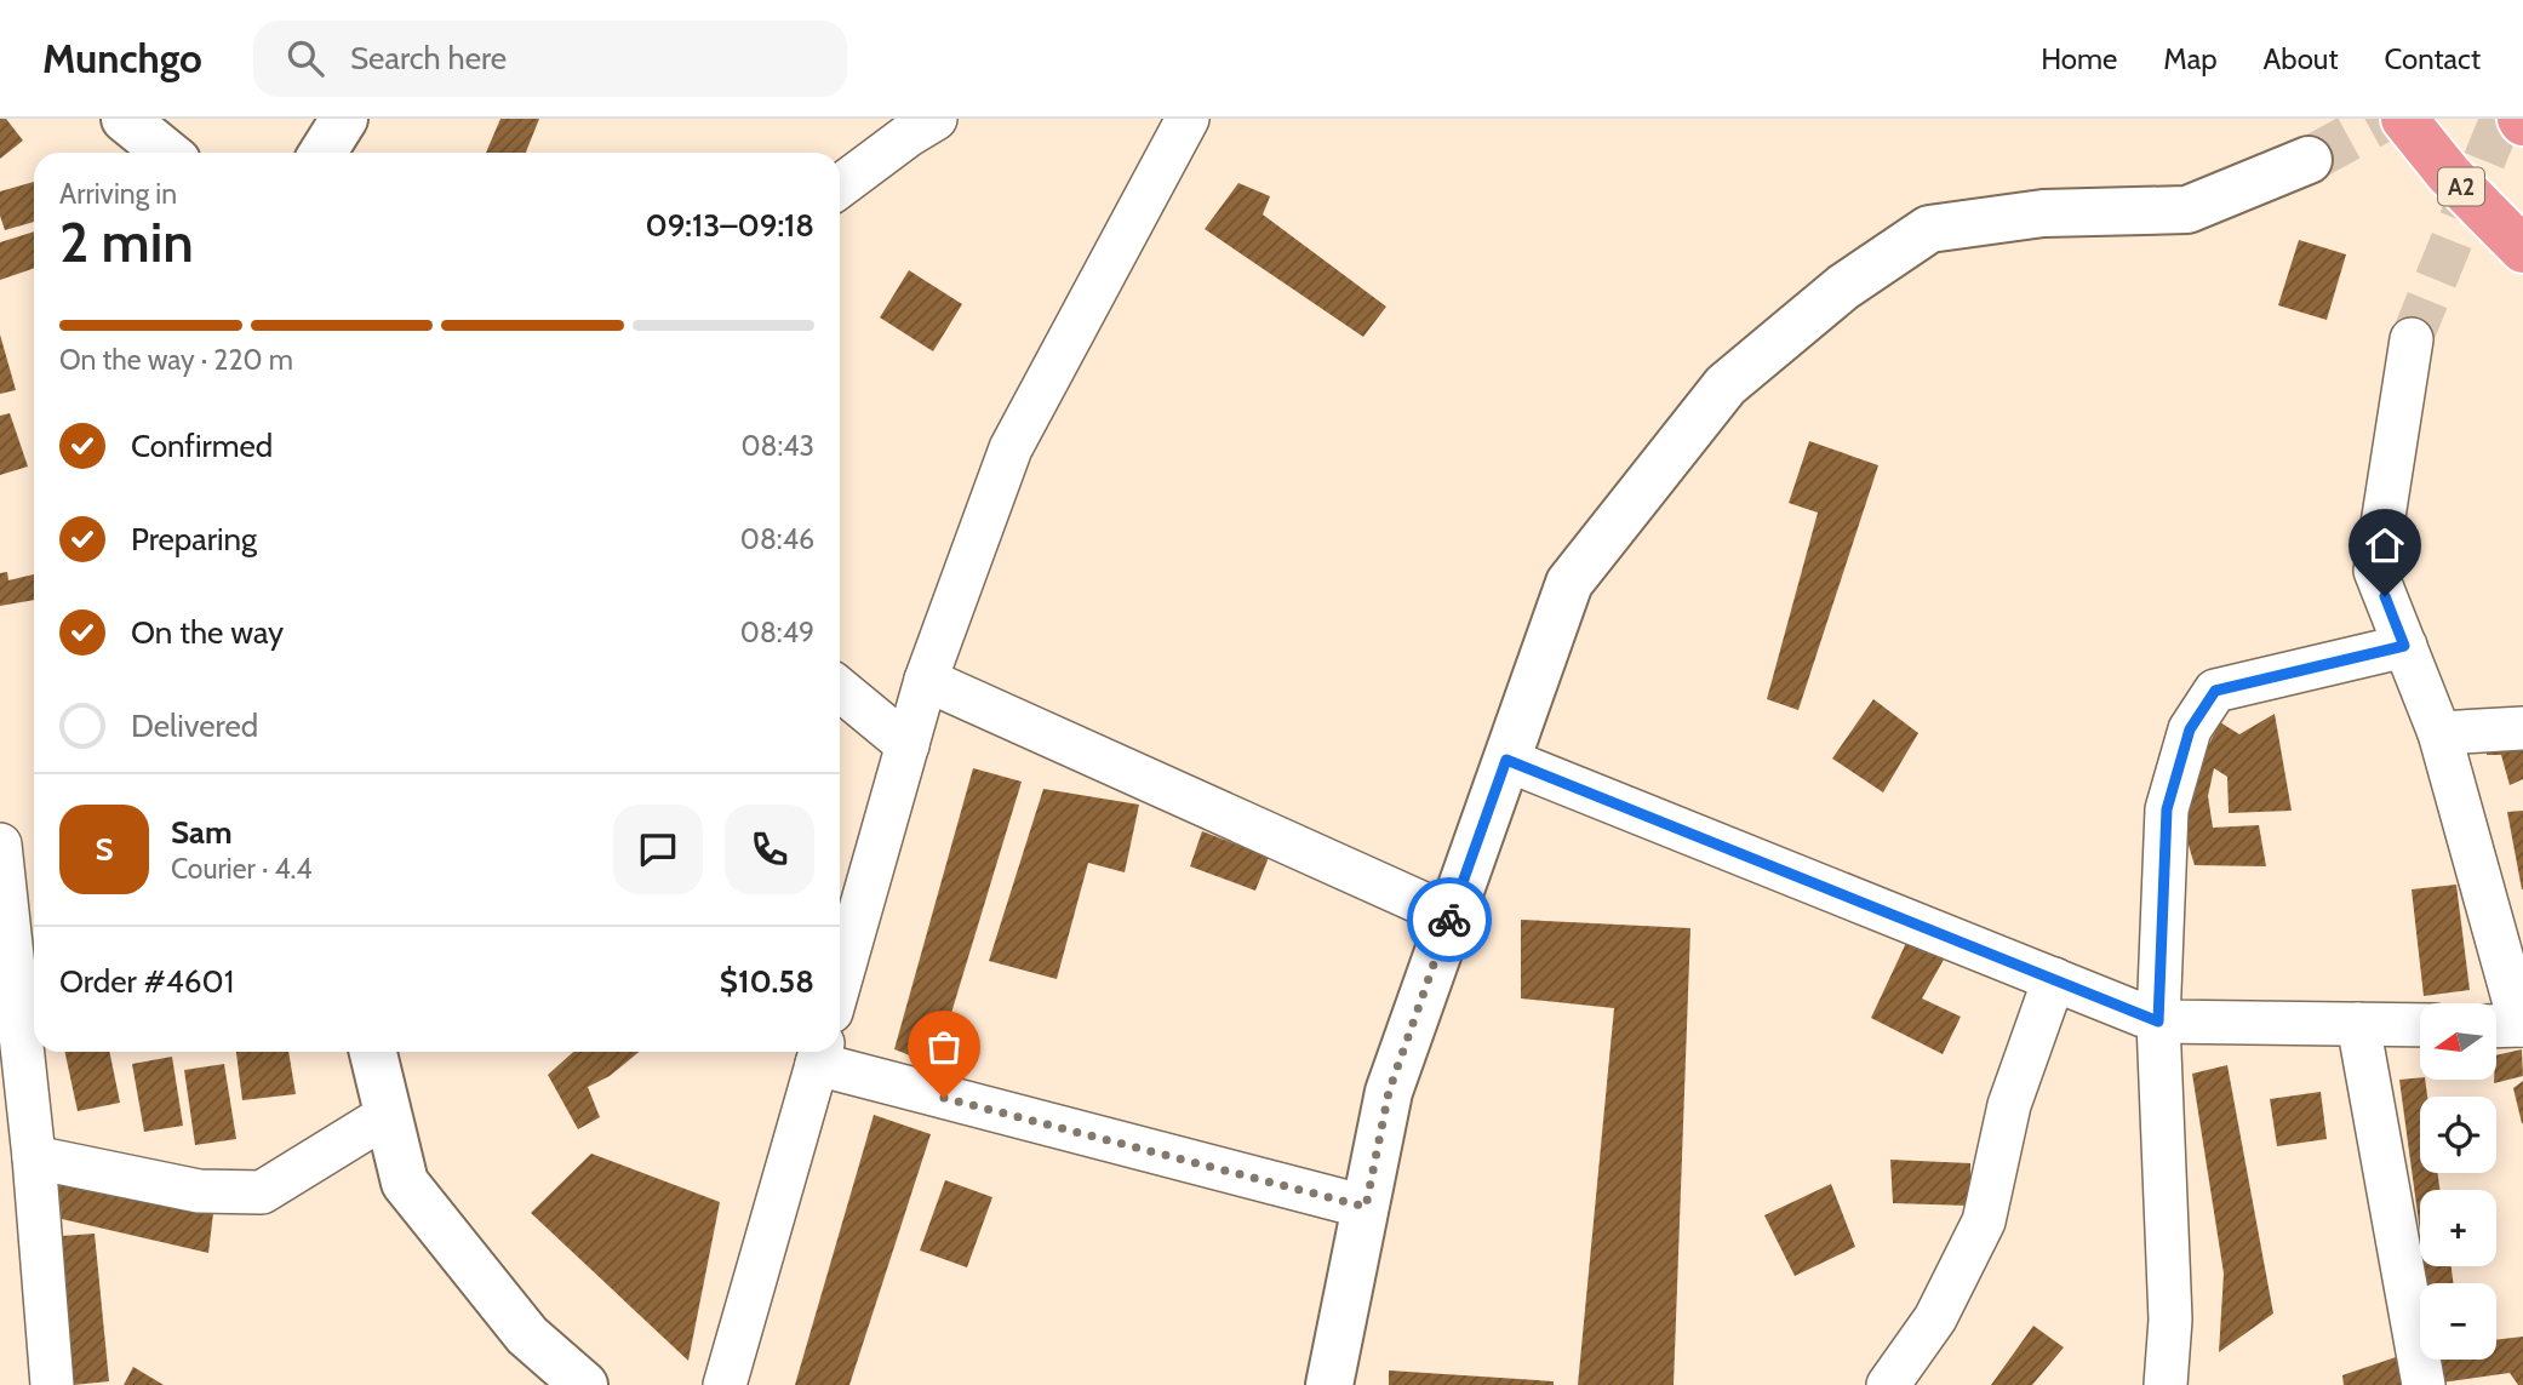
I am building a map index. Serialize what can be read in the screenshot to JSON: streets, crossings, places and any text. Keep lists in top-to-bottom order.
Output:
{
  "streets": {
    "highway": ["A2"]
  },
  "north": "left",
  "page": {
    "header": "Munchgo",
    "search": "Search here",
    "nav": [
      "Home",
      "Map",
      "About",
      "Contact"
    ],
    "heading": ["2 min", "Arriving in", "09:13–09:18"],
    "panel": [
      "Sam",
      "Courier · 4.4",
      "Order #4601",
      "$10.58"
    ],
    "bar": "On the way · 220 m",
    "list": [
      ["Confirmed", "08:43"],
      ["Preparing", "08:46"],
      ["On the way", "08:49"],
      "Delivered"
    ],
    "round": "S",
    "map_buttons": ["+", "−"]
  }
}
